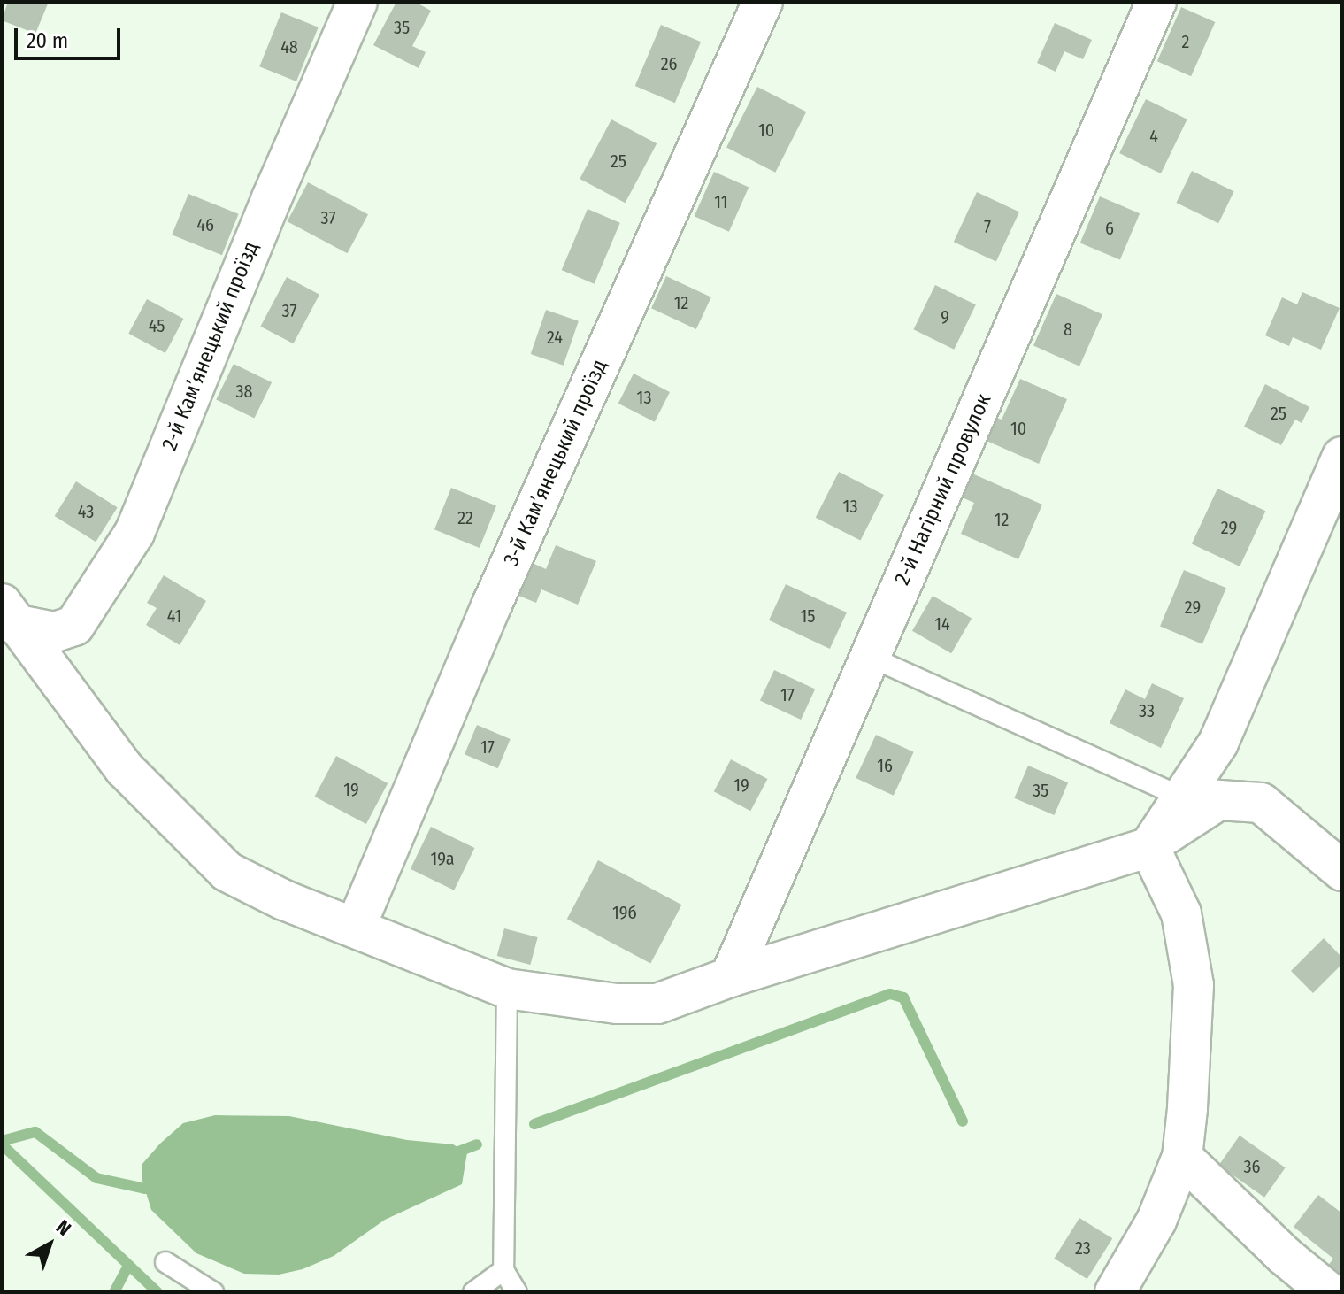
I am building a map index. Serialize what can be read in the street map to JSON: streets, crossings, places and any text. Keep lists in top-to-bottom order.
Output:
{
  "streets": {
    "street": ["2-й Камʼянецький проїзд", "3-й Камʼянецький проїзд", "2-й Нагірний провулок"]
  },
  "house_numbers": [
    "35",
    "2",
    "48",
    "26",
    "10",
    "4",
    "25",
    "11",
    "37",
    "46",
    "7",
    "6",
    "12",
    "37",
    "9",
    "45",
    "8",
    "24",
    "38",
    "13",
    "25",
    "10",
    "13",
    "43",
    "22",
    "12",
    "29",
    "29",
    "41",
    "15",
    "14",
    "17",
    "33",
    "17",
    "16",
    "19",
    "19",
    "35",
    "19а",
    "19б",
    "36",
    "23"
  ],
  "scale_bar": "20 m",
  "north": "top right"
}
